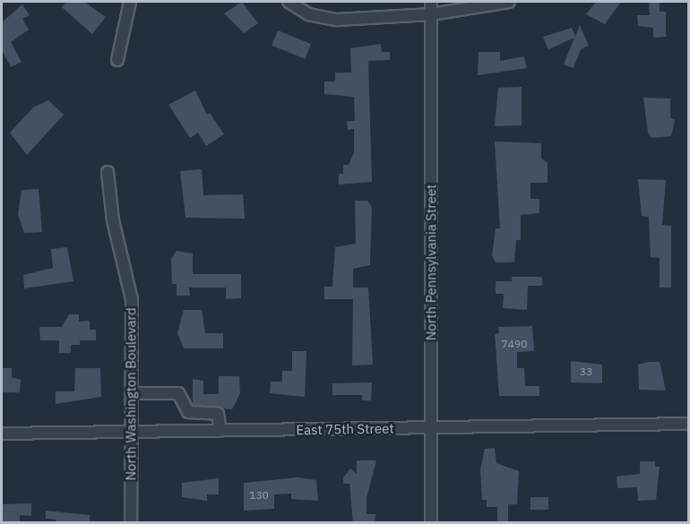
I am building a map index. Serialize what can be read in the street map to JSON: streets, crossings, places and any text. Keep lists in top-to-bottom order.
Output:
{
  "streets": {
    "street": ["North Pennsylvania Street", "North Washington Boulevard", "East 75th Street"]
  },
  "crossings": [
    ["North Pennsylvania Street", "East 75th Street"],
    ["North Washington Boulevard", "East 75th Street"]
  ],
  "house_numbers": ["7490", "33", "130"]
}
